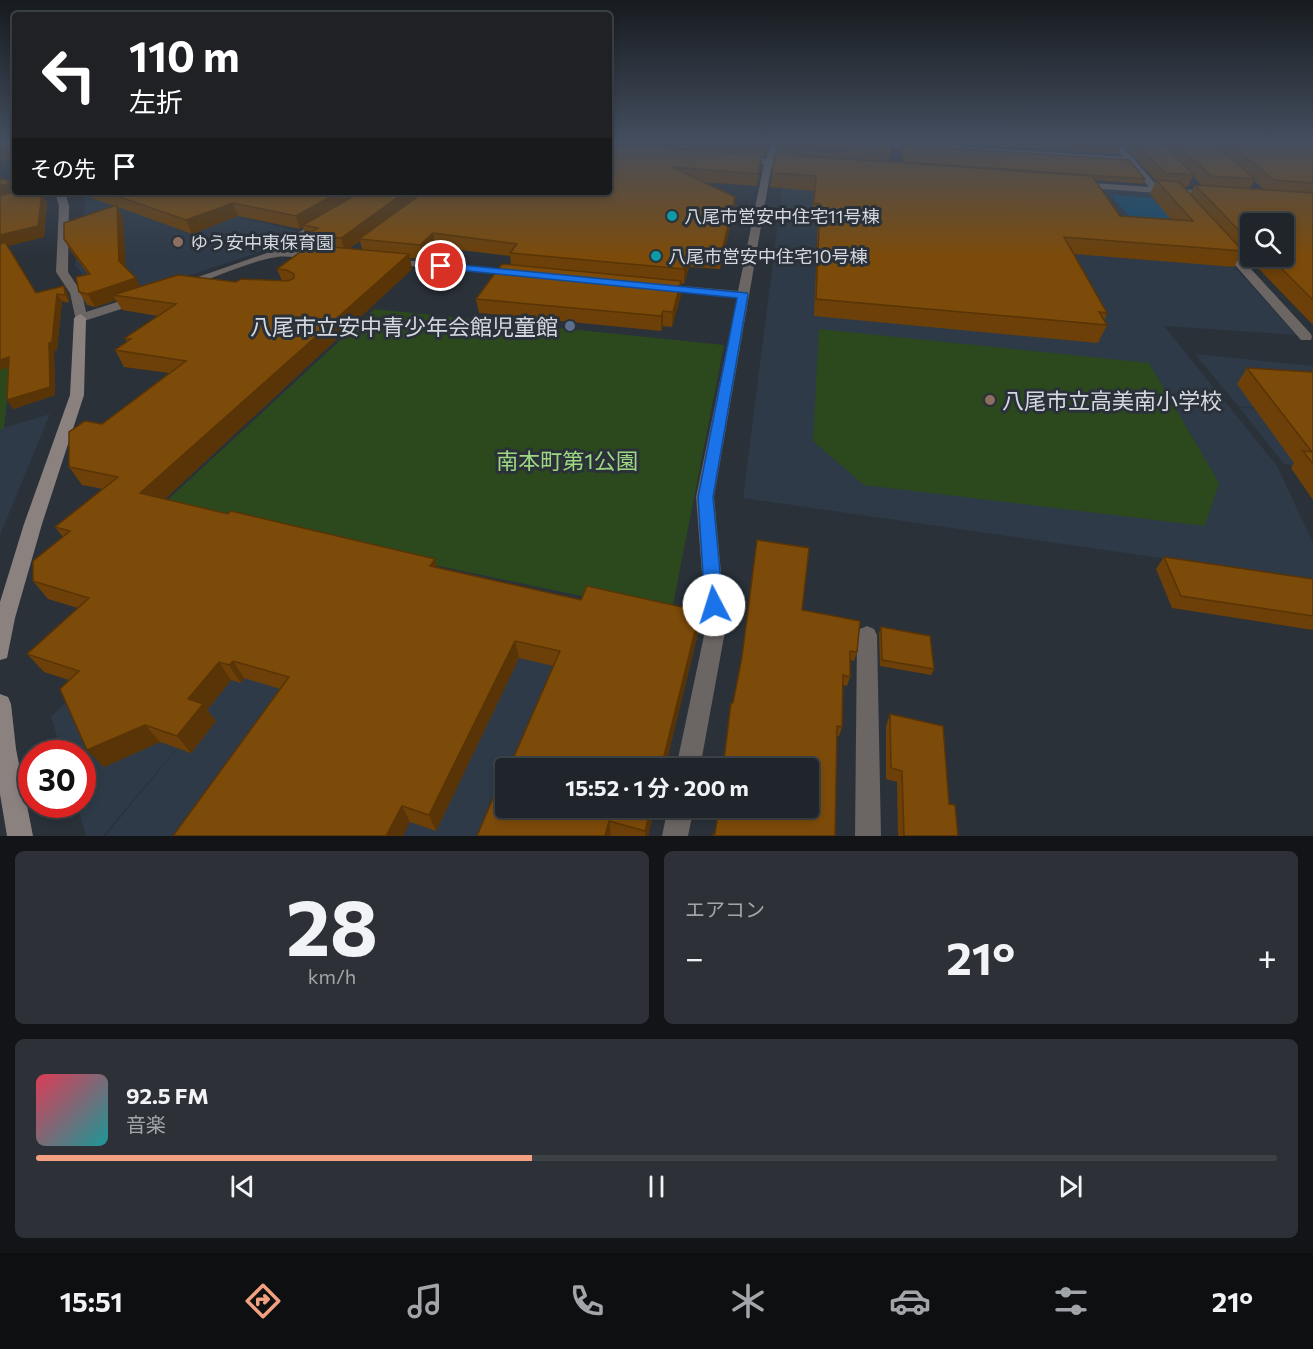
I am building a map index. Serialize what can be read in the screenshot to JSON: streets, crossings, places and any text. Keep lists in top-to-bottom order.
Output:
{
  "parks": ["南本町第1公園"],
  "places": [
    "八尾市営安中住宅11号棟",
    "ゆう安中東保育園",
    "八尾市営安中住宅10号棟",
    "八尾市立安中青少年会館児童館",
    "八尾市立高美南小学校"
  ],
  "page": {
    "turn": ["110 m", "左折"],
    "then": "その先",
    "limit": "30",
    "trip": "15:52 · 1 分 · 200 m",
    "tile": [
      ["28", "km/h"],
      "エアコン"
    ],
    "heat": ["−", "21°", "+"],
    "song": ["92.5 FM", "音楽"],
    "tabs": ["15:51", "21°"]
  }
}
